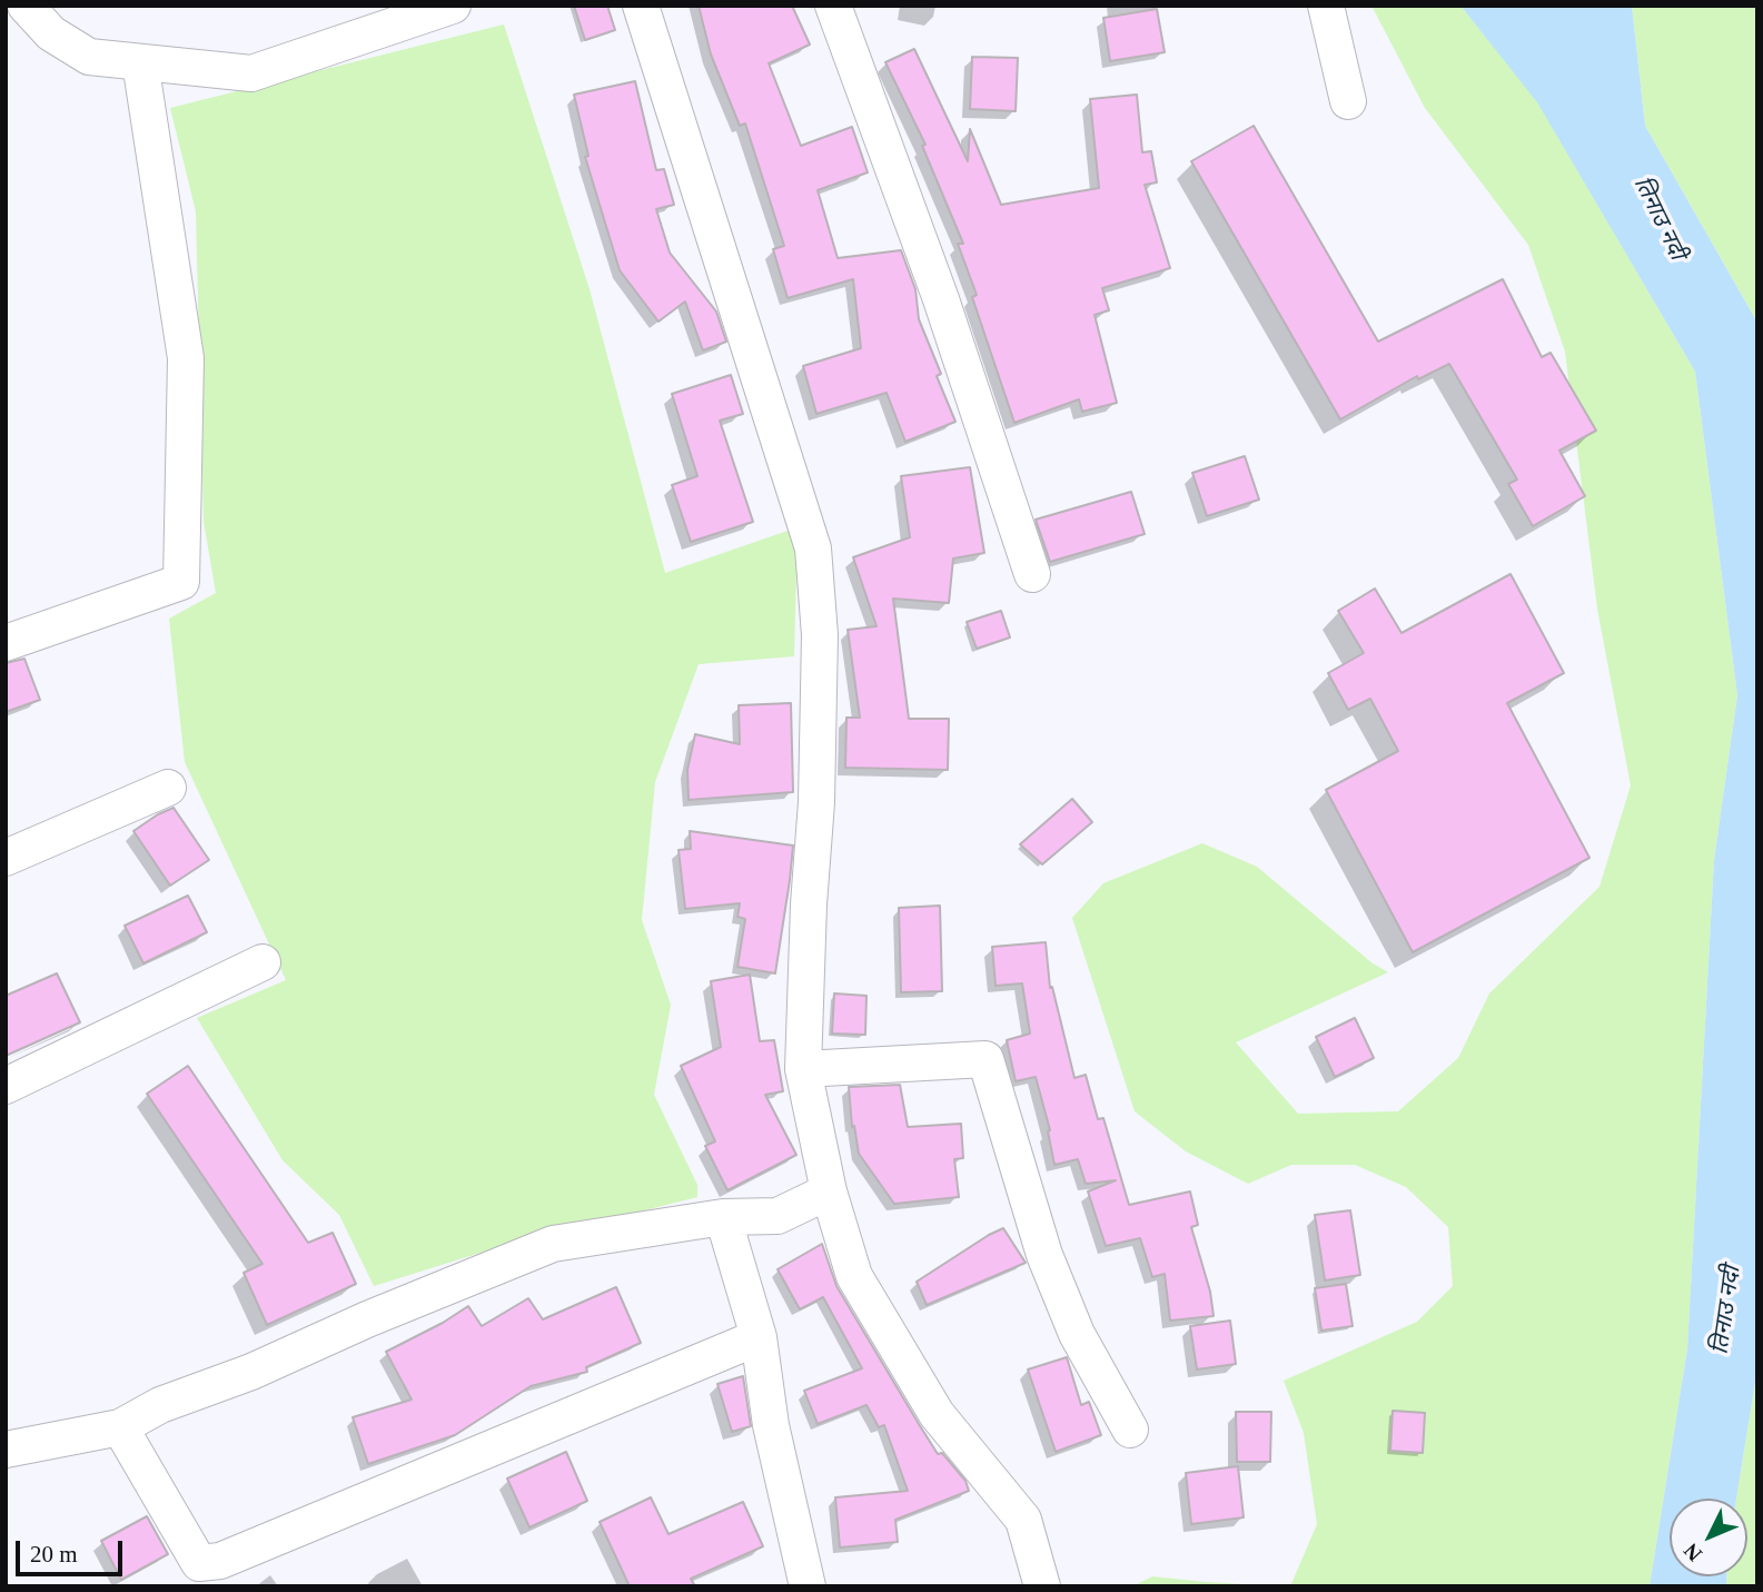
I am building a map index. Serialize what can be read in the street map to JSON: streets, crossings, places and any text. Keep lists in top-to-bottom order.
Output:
{
  "water": ["तिनाउ नदी"],
  "scale_bar": "20 m",
  "north": "bottom left"
}
